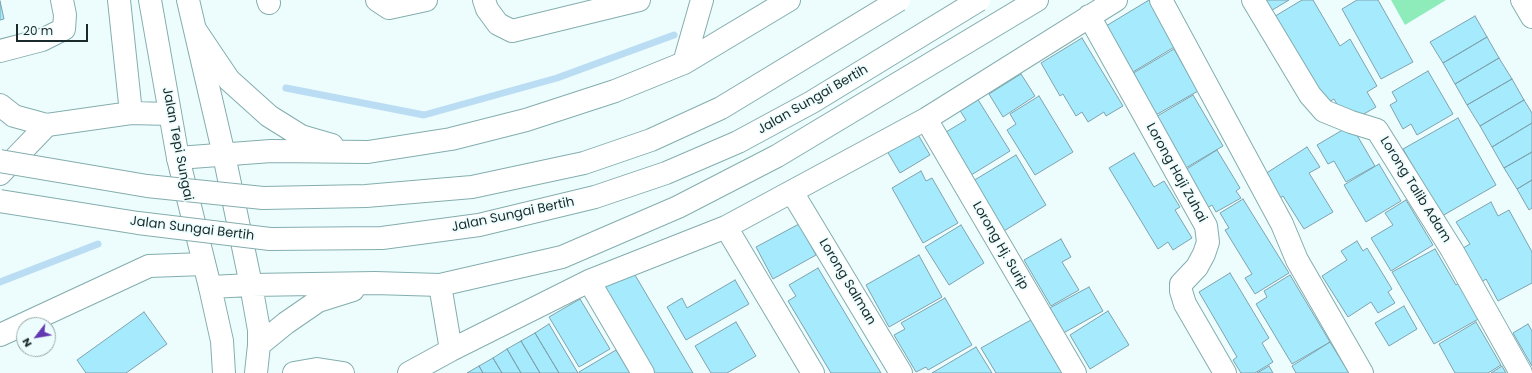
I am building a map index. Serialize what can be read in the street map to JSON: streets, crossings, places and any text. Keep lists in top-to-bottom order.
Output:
{
  "streets": {
    "street": [
      "Jalan Sungai Bertih",
      "Jalan Tepi Sungai",
      "Lorong Haji Zuhai",
      "Lorong Talib Adam",
      "Lorong Hj. Surip",
      "Lorong Salman"
    ]
  },
  "scale_bar": "20 m",
  "north": "bottom left"
}
